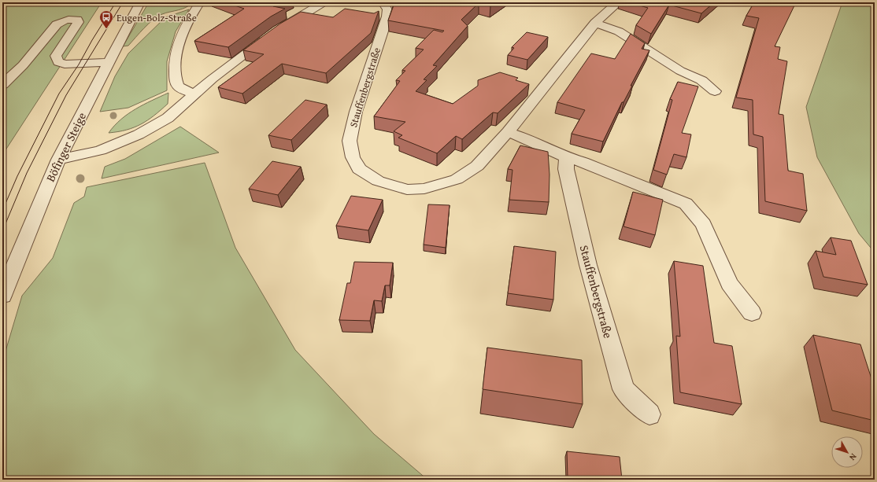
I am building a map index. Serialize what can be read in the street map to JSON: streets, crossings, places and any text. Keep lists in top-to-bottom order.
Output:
{
  "streets": {
    "street": ["Stauffenbergstraße", "Böfinger Steige"]
  },
  "places": {
    "bus stop": ["Eugen-Bolz-Straße"]
  },
  "north": "bottom right"
}
